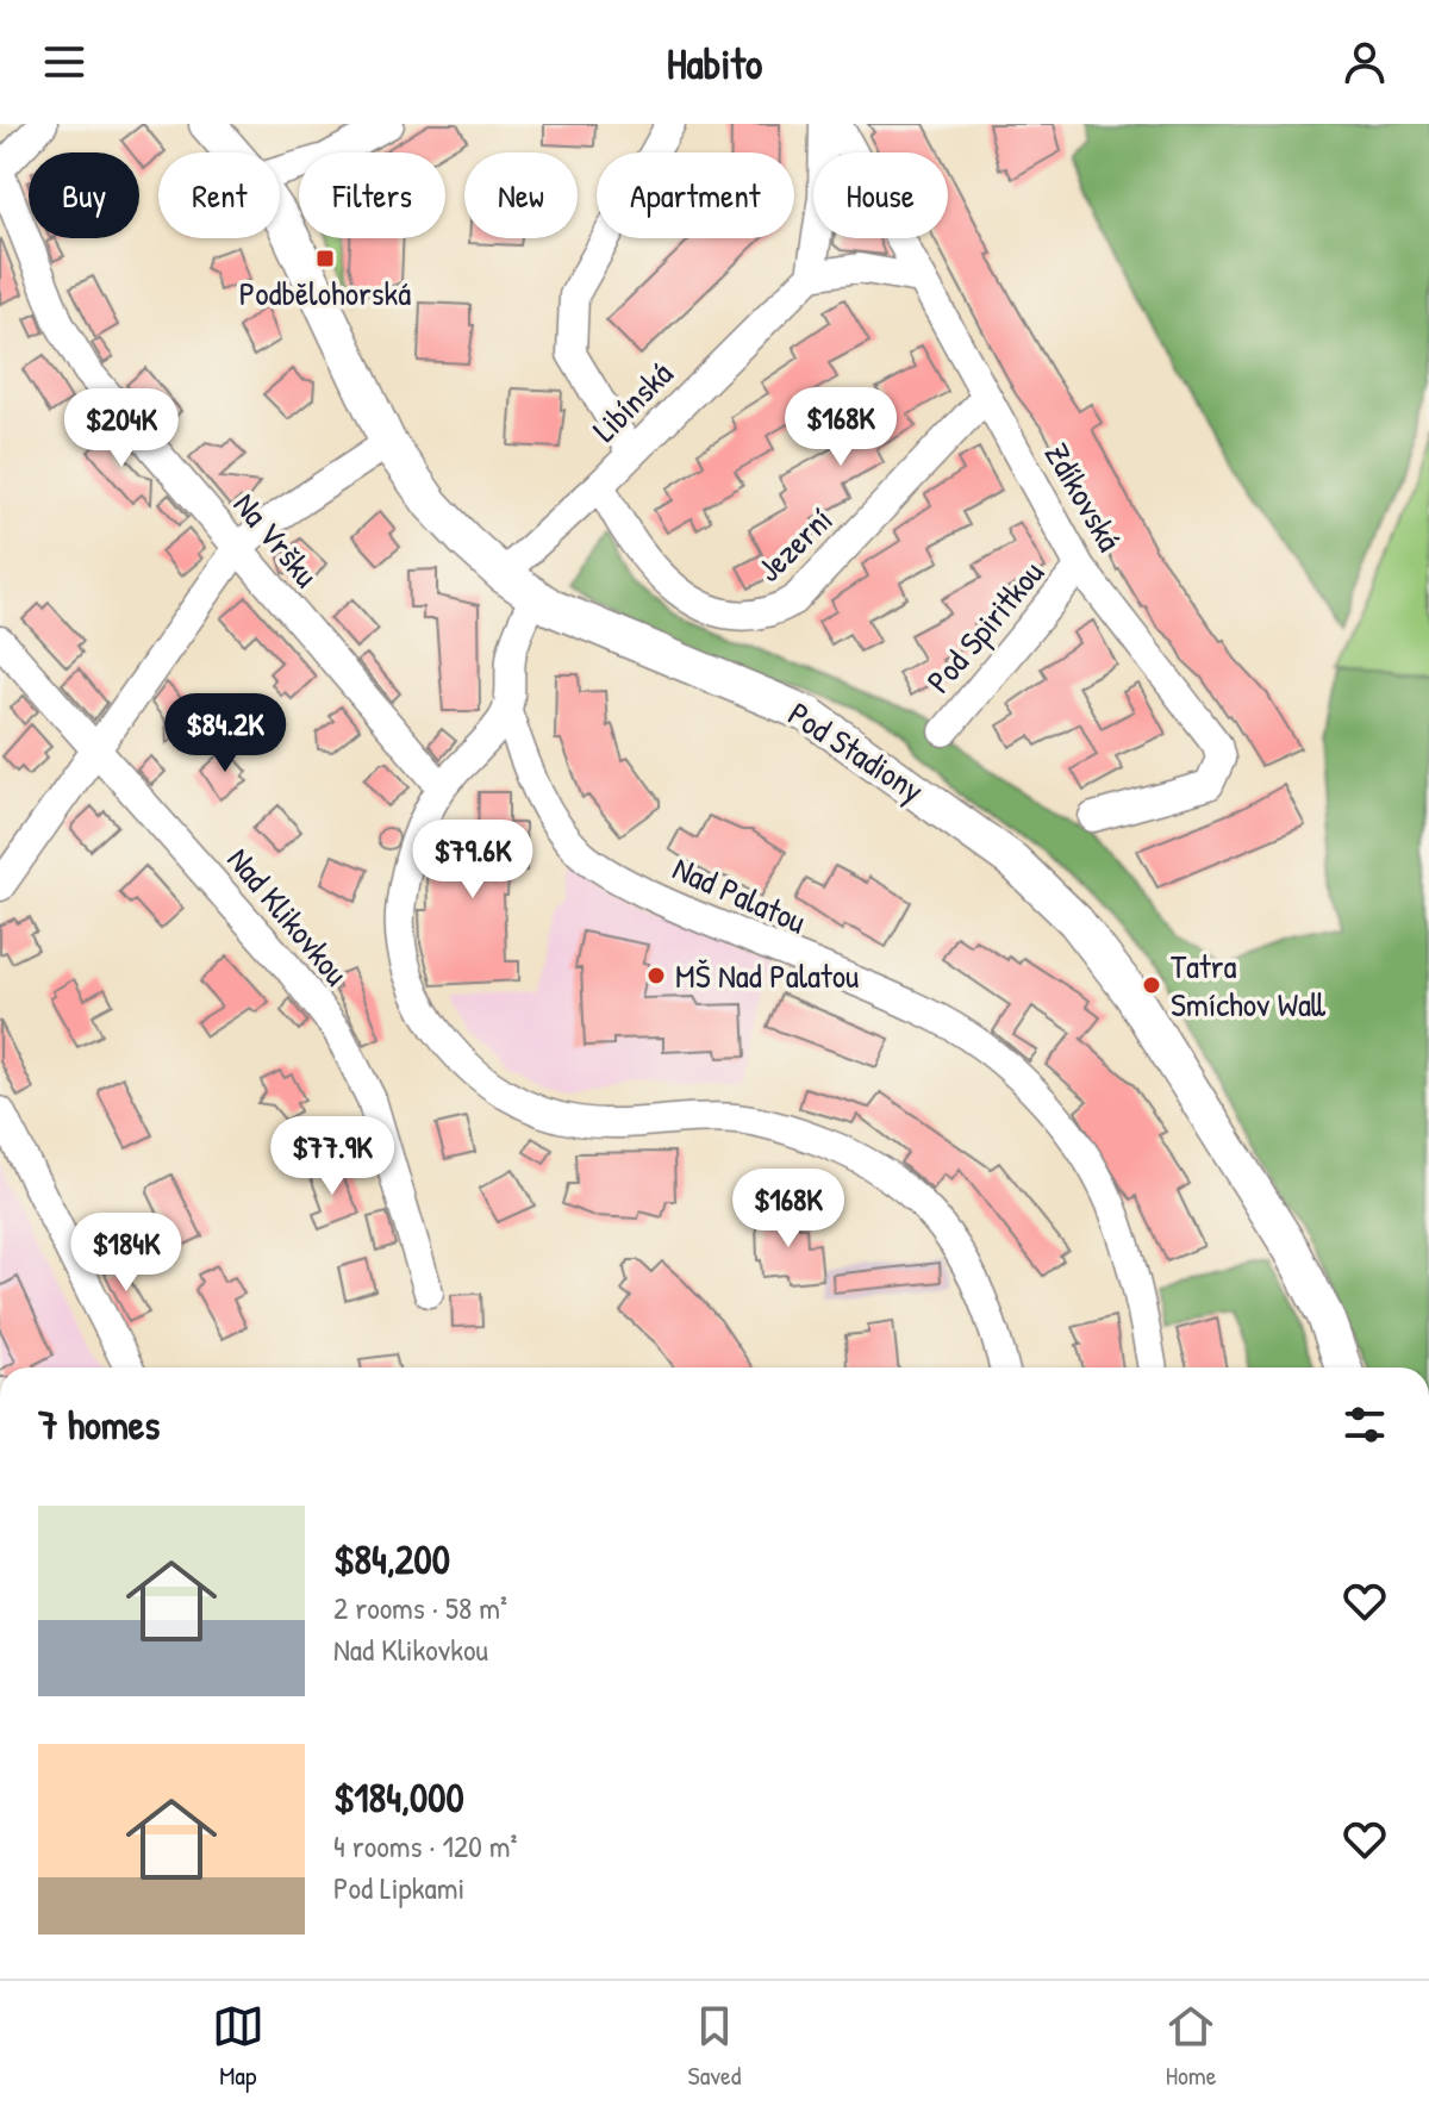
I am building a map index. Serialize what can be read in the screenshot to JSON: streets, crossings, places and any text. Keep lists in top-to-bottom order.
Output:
{
  "streets": {
    "main road": ["Pod Stadiony"],
    "street": [
      "Libínská",
      "Zdíkovská",
      "Na Vršku",
      "Jezerní",
      "Pod Spiritkou",
      "Nad Palatou",
      "Nad Klikovkou"
    ]
  },
  "crossings": [
    ["Libínská", "Jezerní"],
    ["Libínská", "Pod Stadiony"],
    ["Zdíkovská", "Jezerní"],
    ["Zdíkovská", "Pod Spiritkou"]
  ],
  "places": {
    "transit": ["Podbělohorská"],
    "other": ["MŠ Nad Palatou", "Tatra Smíchov Wall"]
  },
  "page": {
    "header": "Habito",
    "chip": [
      "Buy",
      "Rent",
      "Filters",
      "New",
      "Apartment",
      "House"
    ],
    "price": [
      "$168K",
      "$204K",
      "$84.2K",
      "$79.6K",
      "$77.9K",
      "$168K",
      "$184K"
    ],
    "heading": "7 homes",
    "list": [
      {
        "name": "$84,200",
        "note": "2 rooms · 58 m² · Nad Klikovkou"
      },
      {
        "name": "$184,000",
        "note": "4 rooms · 120 m² · Pod Lipkami"
      }
    ],
    "tabs": ["Map", "Saved", "Home"]
  }
}
